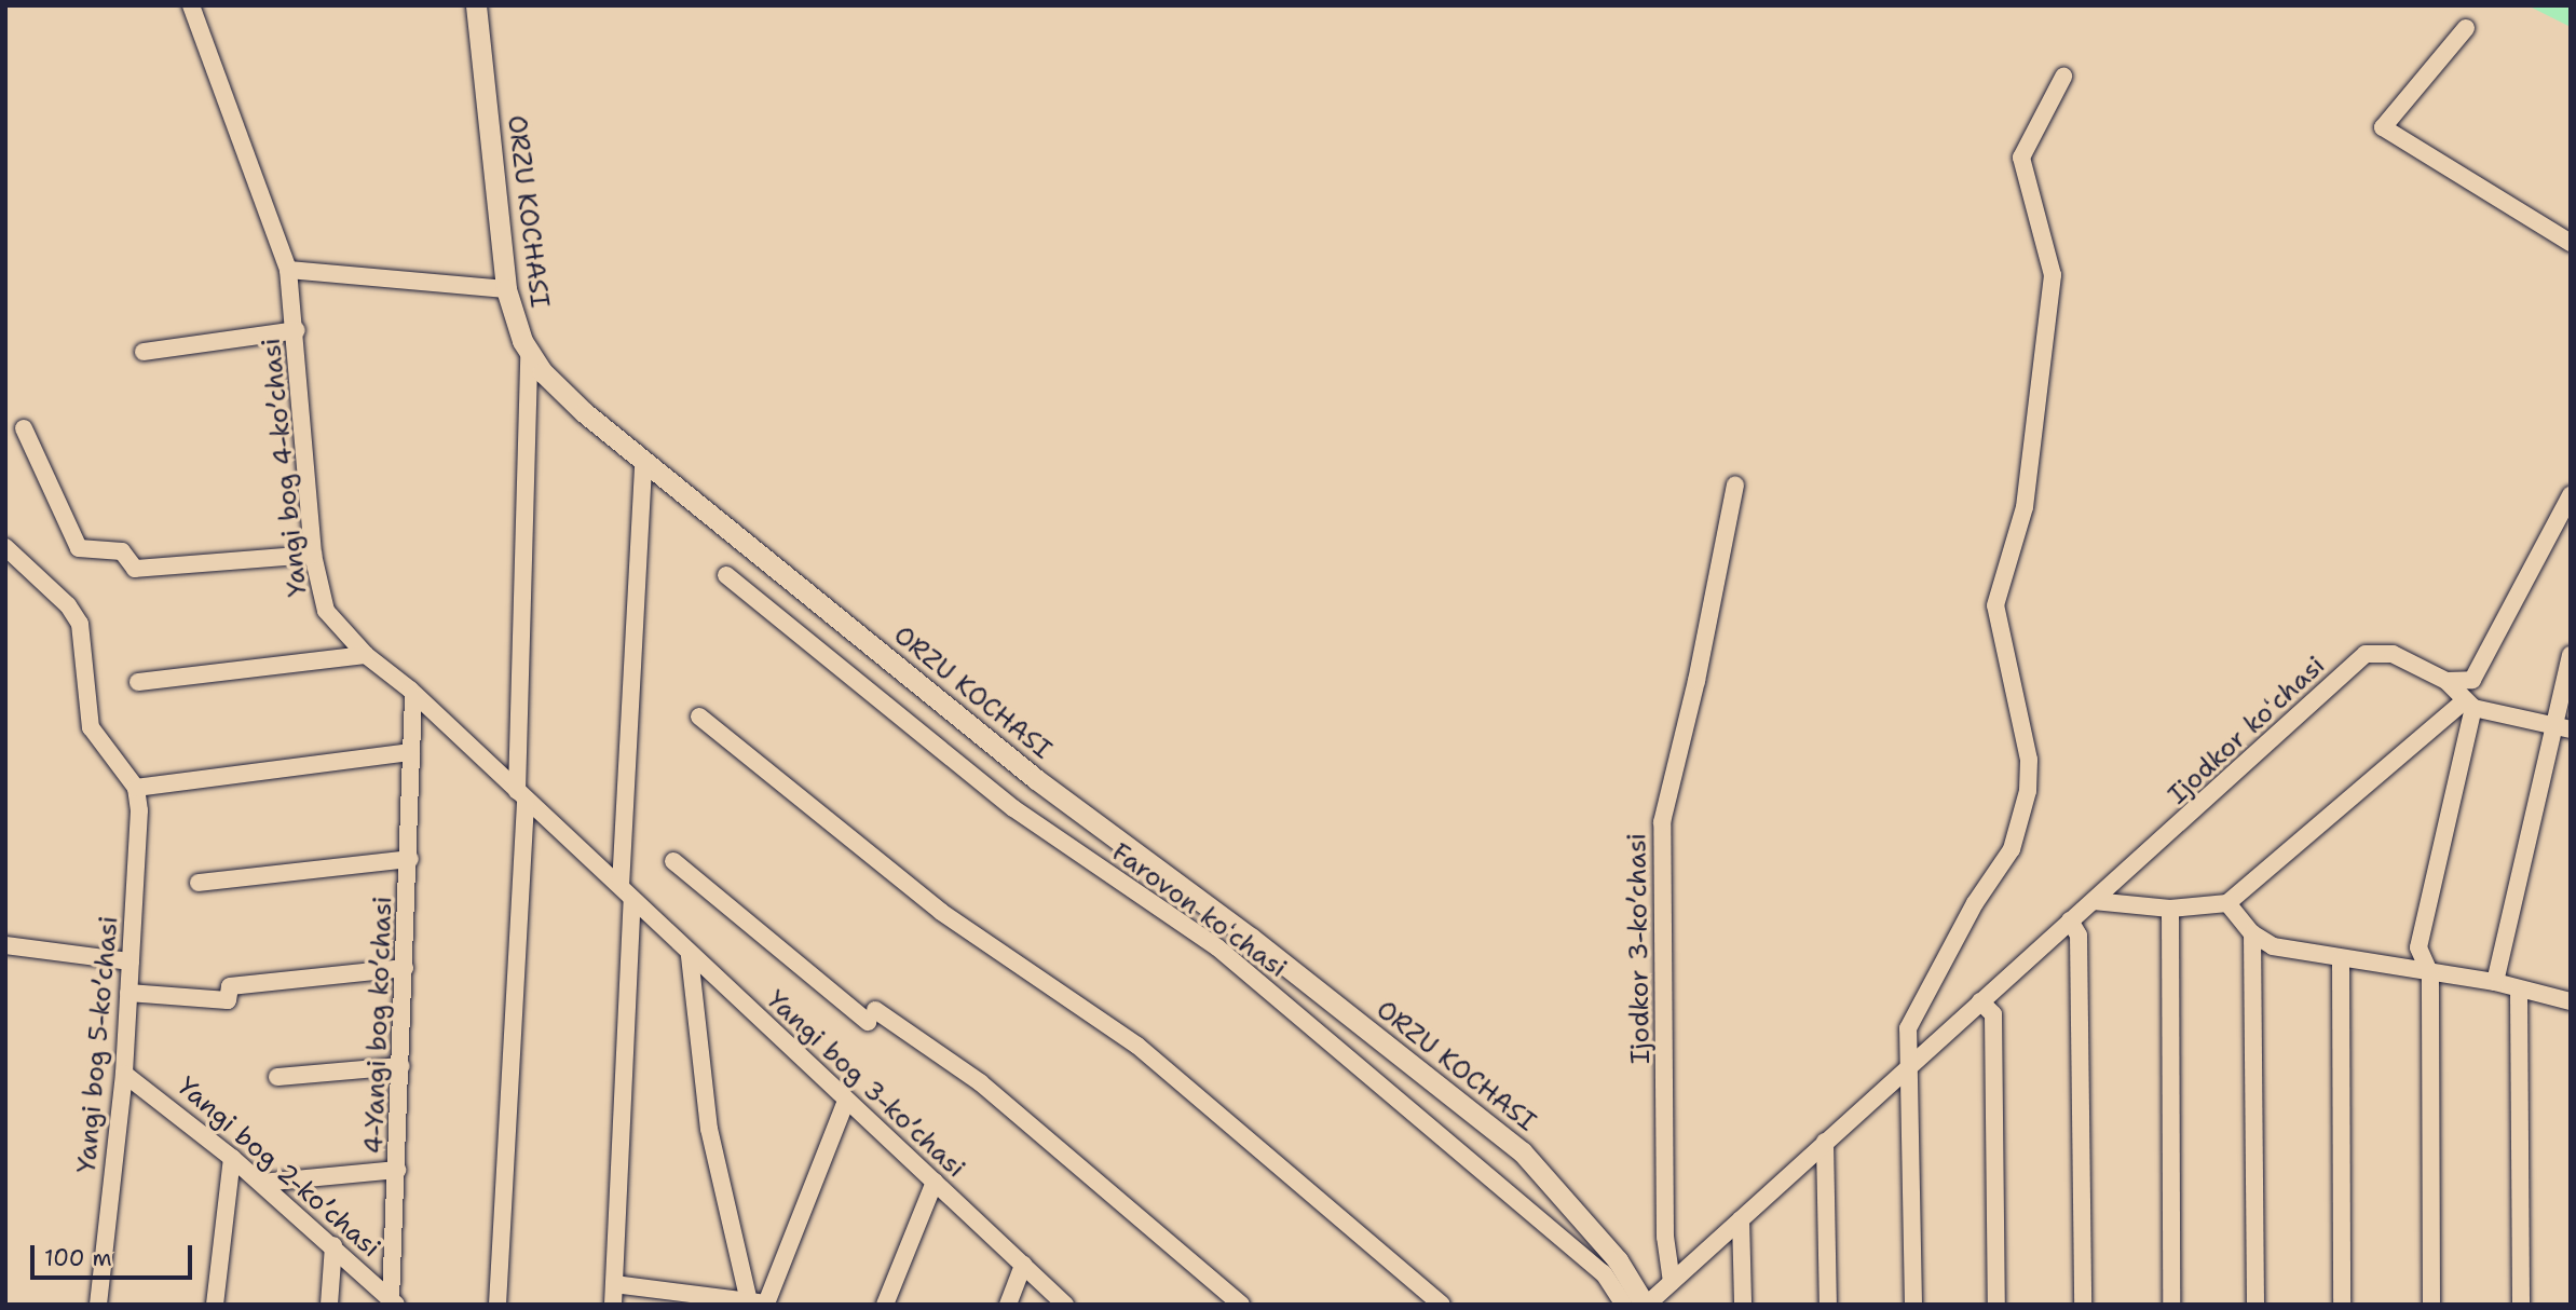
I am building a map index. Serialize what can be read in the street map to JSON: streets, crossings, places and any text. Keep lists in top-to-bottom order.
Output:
{
  "streets": {
    "main road": ["ORZU KOCHASI"],
    "street": [
      "Yangi bog 4-koʼchasi",
      "Ijodkor koʻchasi",
      "Farovon koʻchasi",
      "Ijodkor 3-koʼchasi",
      "4-Yangi bog koʼchasi",
      "Yangi bog 5-koʼchasi",
      "Yangi bog 3-koʼchasi",
      "Yangi bog 2-koʼchasi"
    ]
  },
  "crossings": [
    ["ORZU KOCHASI", "Ijodkor koʻchasi"],
    ["Yangi bog 4-koʼchasi", "4-Yangi bog koʼchasi"],
    ["Yangi bog 4-koʼchasi", "Yangi bog 3-koʼchasi"],
    ["Ijodkor koʻchasi", "Ijodkor 3-koʼchasi"],
    ["4-Yangi bog koʼchasi", "Yangi bog 2-koʼchasi"],
    ["Yangi bog 5-koʼchasi", "Yangi bog 2-koʼchasi"]
  ],
  "scale_bar": "100 m"
}
